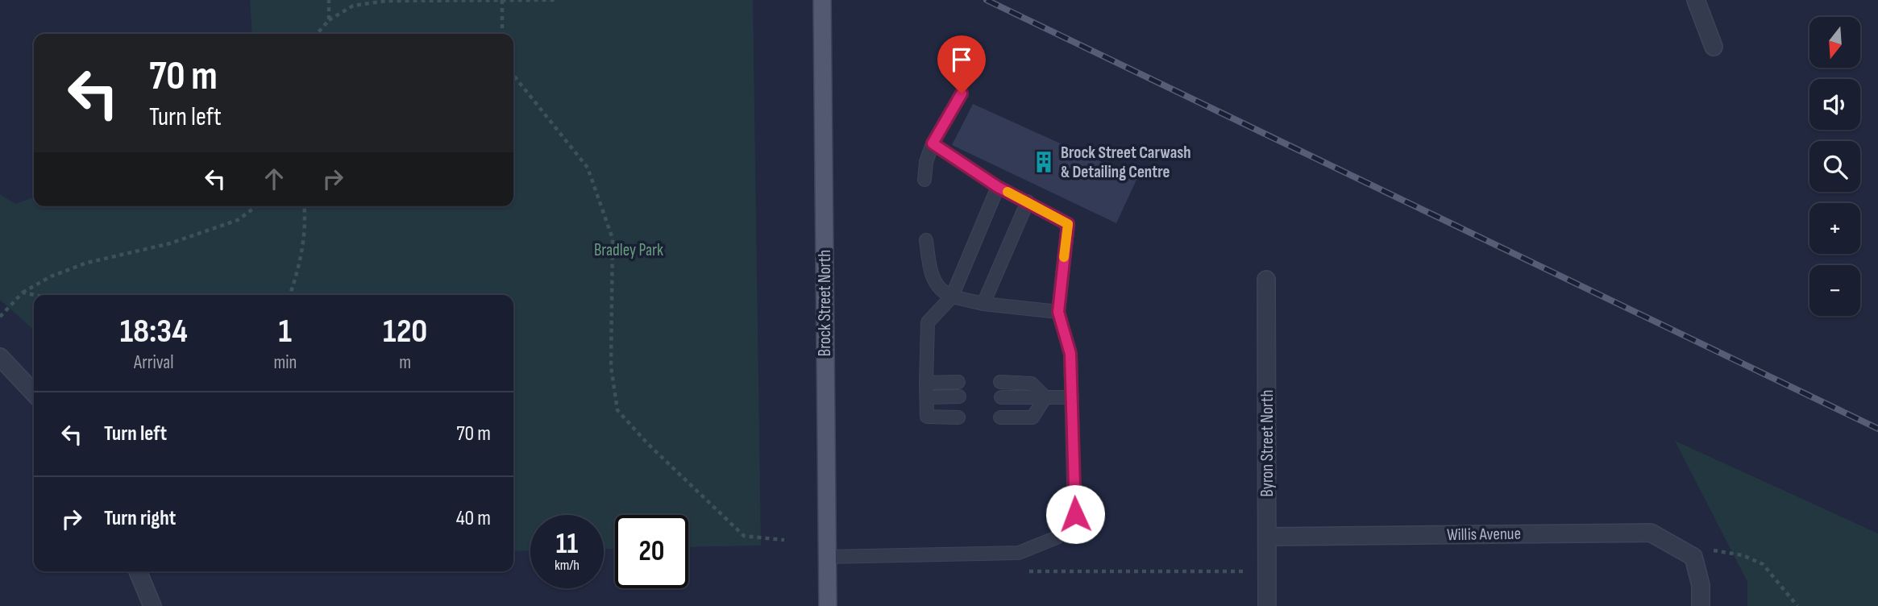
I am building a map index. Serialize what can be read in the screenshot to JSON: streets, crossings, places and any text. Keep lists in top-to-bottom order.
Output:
{
  "streets": {
    "main road": ["Brock Street North"],
    "street": ["Byron Street North", "Willis Avenue"]
  },
  "crossings": [
    ["Byron Street North", "Willis Avenue"]
  ],
  "parks": ["Bradley Park"],
  "places": {
    "building": ["Brock Street Carwash & Detailing Centre"]
  },
  "north": "bottom",
  "page": {
    "map_buttons": ["+", "−"],
    "turn": ["70 m", "Turn left"],
    "eta": [
      "18:34",
      "Arrival",
      "1",
      "min",
      "120",
      "m"
    ],
    "list": [
      {
        "name": "Turn left",
        "value": "70 m"
      },
      {
        "name": "Turn right",
        "value": "40 m"
      }
    ],
    "speed": "11 km/h",
    "limit": "20"
  }
}
